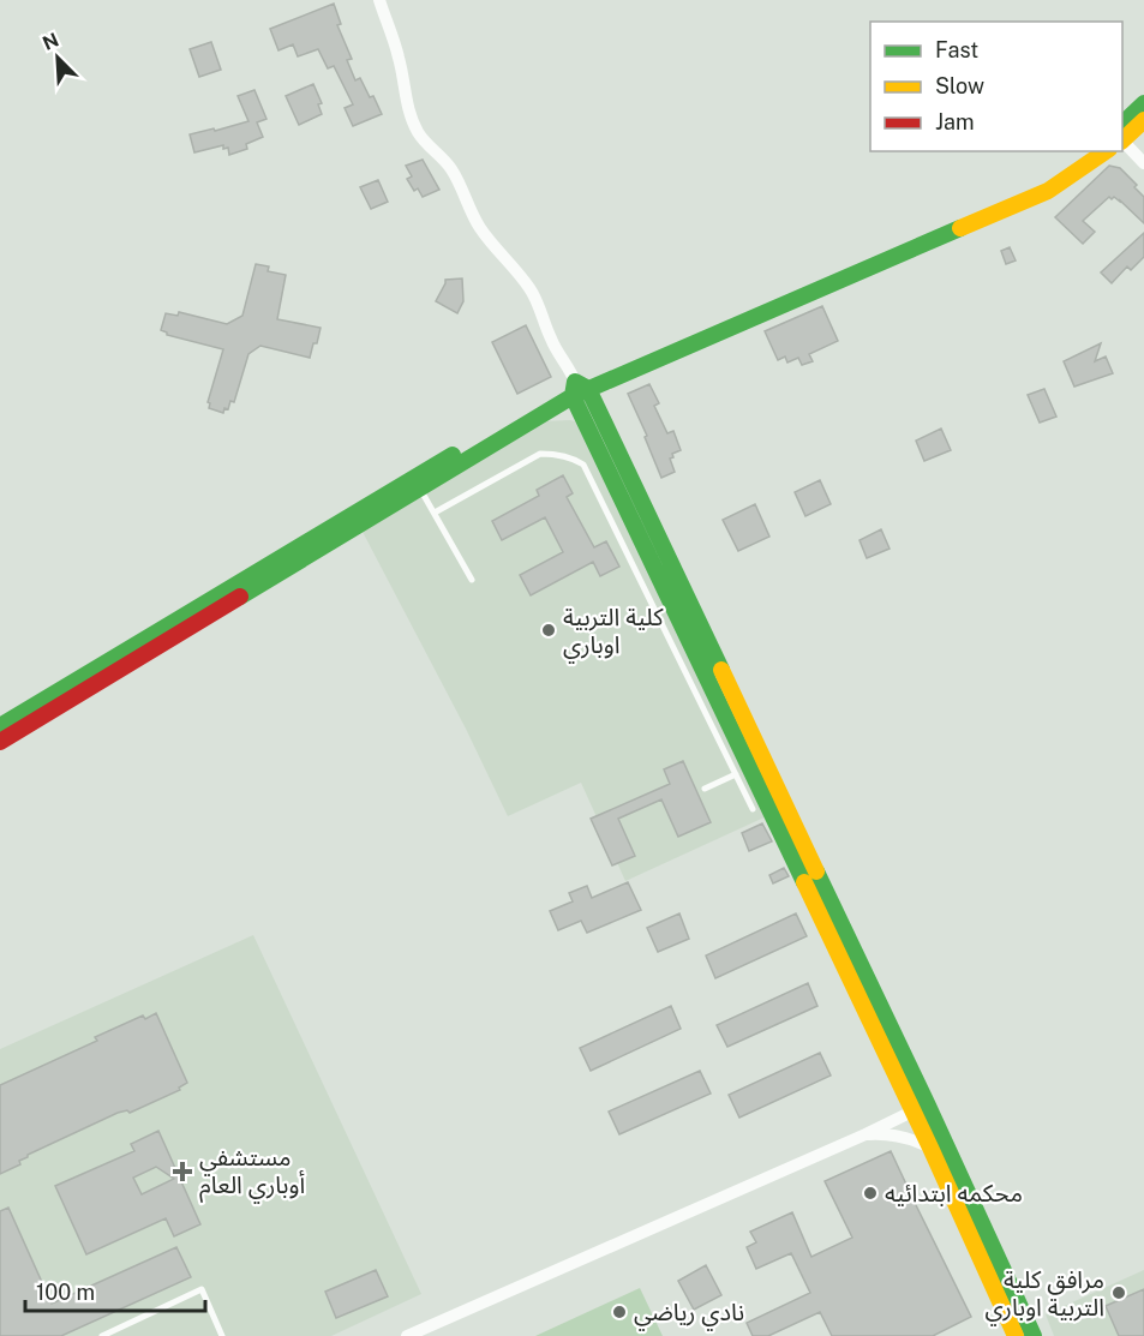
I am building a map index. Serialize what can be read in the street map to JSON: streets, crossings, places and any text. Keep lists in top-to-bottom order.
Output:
{
  "places": {
    "other": [
      "كلية التربية اوباري",
      "محكمه ابتدائيه",
      "مرافق كلية التربية اوباري",
      "نادي رياضي"
    ],
    "health": ["مستشفي أوباري العام"]
  },
  "legend": ["Fast", "Slow", "Jam"],
  "scale_bar": "100 m",
  "north": "top left"
}
